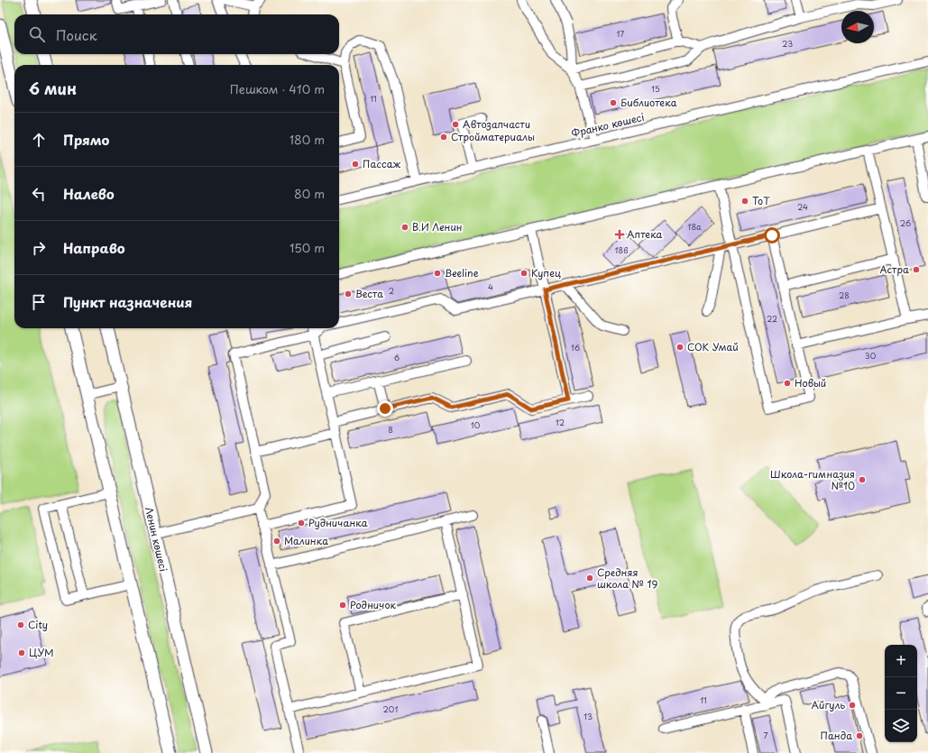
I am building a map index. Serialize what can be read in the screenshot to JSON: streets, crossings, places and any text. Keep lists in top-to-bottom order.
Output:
{
  "streets": {
    "main road": ["Ленин көшесі"],
    "street": ["Франко көшесі"]
  },
  "places": {
    "other": [
      "Библиотека",
      "Автозапчасти",
      "Стройматериалы",
      "Пассаж",
      "ТоТ",
      "В.И Ленин",
      "Астра",
      "Beeline",
      "Купец",
      "Веста",
      "СОК Умай",
      "Новый",
      "Школа-гимназия №10",
      "Рудничанка",
      "Малинка",
      "Средняя школа № 19",
      "Родничок",
      "City",
      "ЦУМ",
      "Айгуль",
      "Панда"
    ],
    "health": ["Аптека"]
  },
  "house_numbers": [
    "17",
    "23",
    "15",
    "11",
    "24",
    "26",
    "18а",
    "18в",
    "4",
    "2",
    "28",
    "22",
    "16",
    "30",
    "6",
    "12",
    "10",
    "8",
    "11",
    "201",
    "13",
    "7"
  ],
  "north": "left",
  "page": {
    "search": "Поиск",
    "heading": ["6 мин", "Пешком · 410 m"],
    "list": [
      ["Прямо", "180 m"],
      ["Налево", "80 m"],
      ["Направо", "150 m"],
      "Пункт назначения"
    ],
    "map_buttons": ["+", "−"]
  }
}
